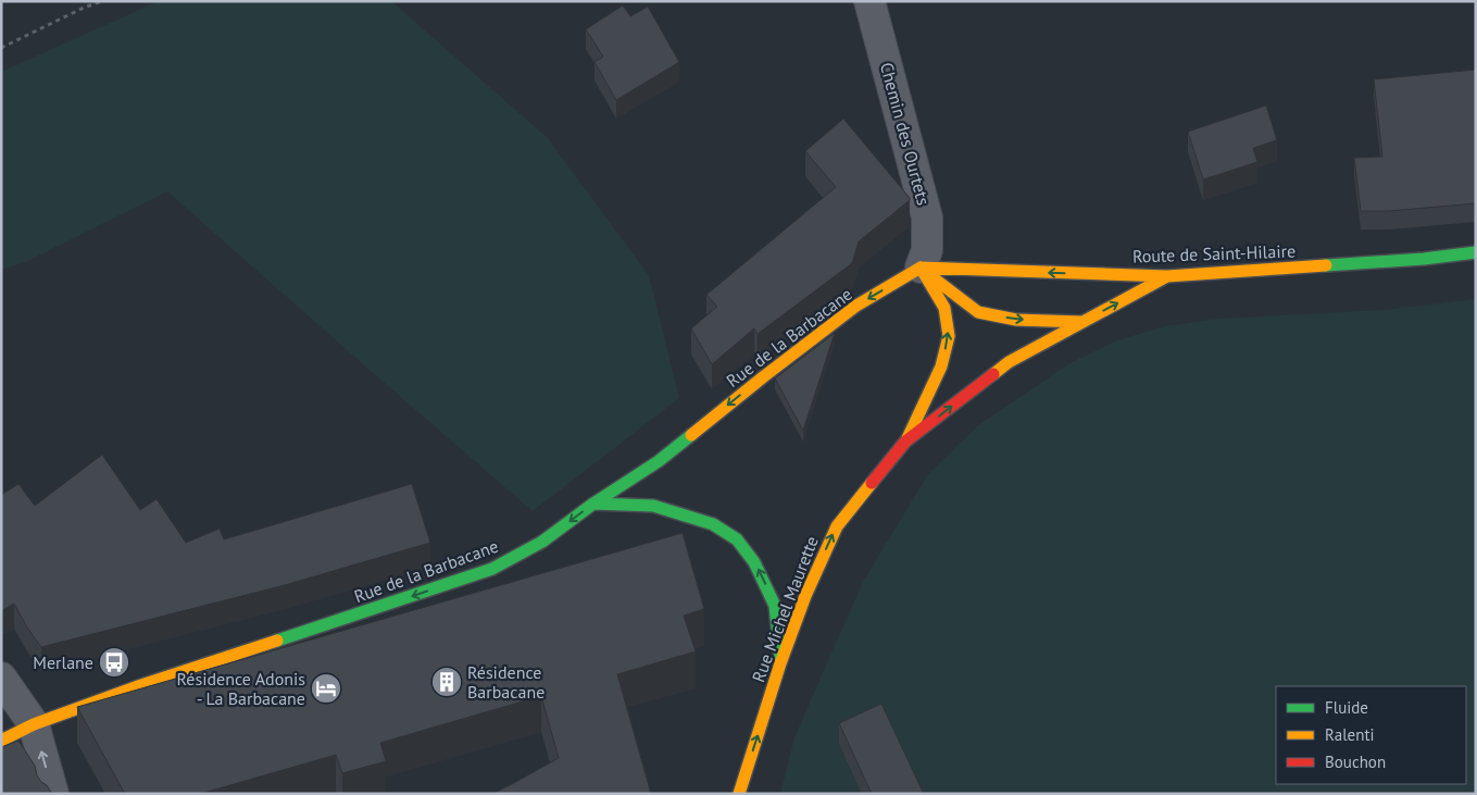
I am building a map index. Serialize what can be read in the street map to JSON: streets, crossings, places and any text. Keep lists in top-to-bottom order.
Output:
{
  "streets": {
    "main road": ["Route de Saint-Hilaire", "Rue de la Barbacane", "Rue Michel Maurette"],
    "street": ["Chemin des Ourtets"]
  },
  "crossings": [
    ["Chemin des Ourtets", "Route de Saint-Hilaire"],
    ["Chemin des Ourtets", "Rue de la Barbacane"],
    ["Route de Saint-Hilaire", "Rue de la Barbacane"],
    ["Route de Saint-Hilaire", "Rue Michel Maurette"]
  ],
  "one_way": ["Rue de la Barbacane", "Rue Michel Maurette"],
  "places": {
    "bus stop": ["Merlane"],
    "building": ["Résidence Barbacane"],
    "hotel": ["Résidence Adonis - La Barbacane"]
  },
  "legend": ["Fluide", "Ralenti", "Bouchon"]
}
